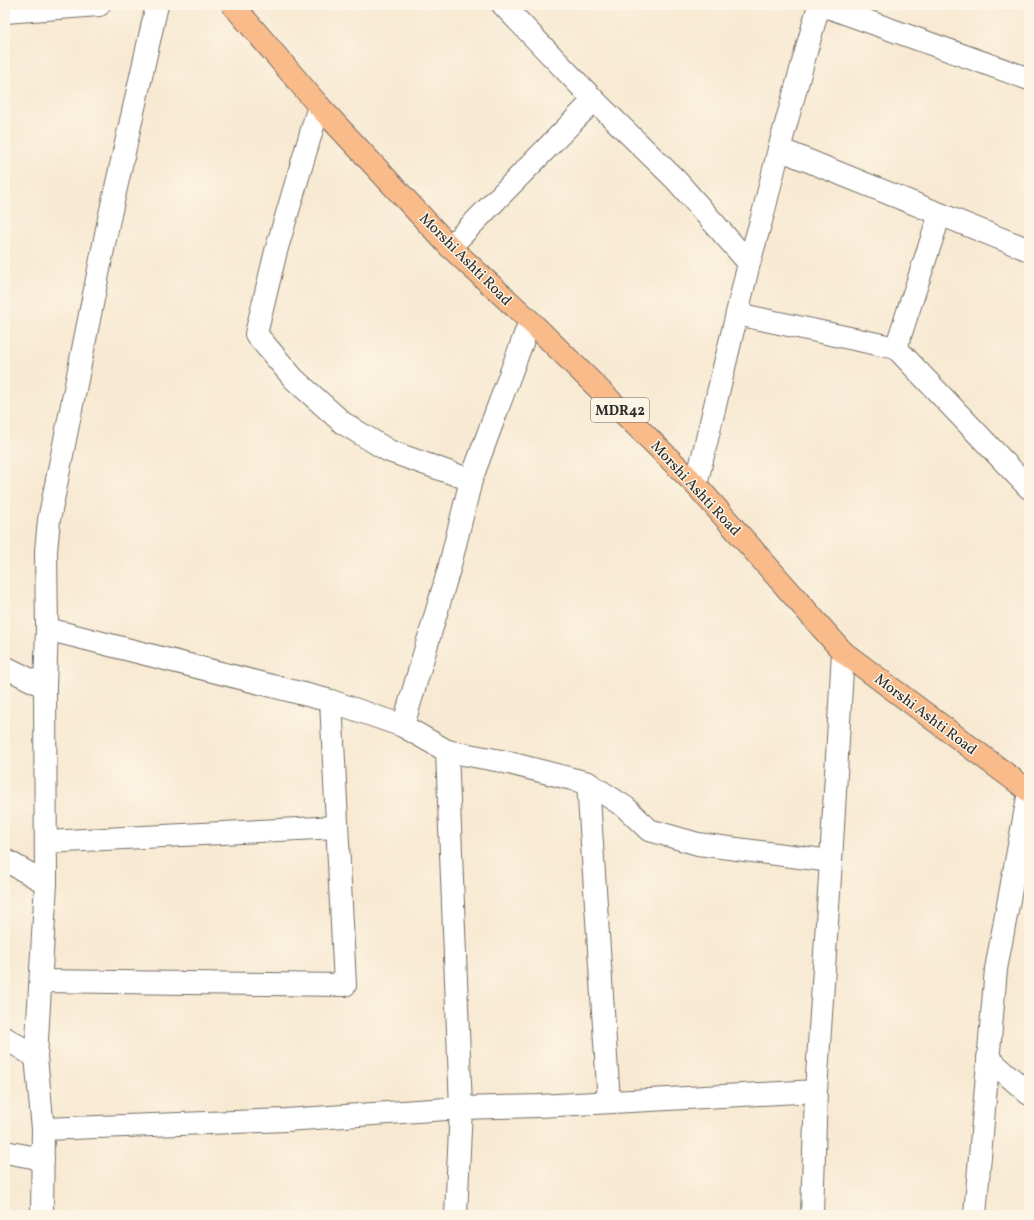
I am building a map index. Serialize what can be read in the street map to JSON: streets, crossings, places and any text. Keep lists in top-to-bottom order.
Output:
{
  "streets": {
    "main road": ["Morshi Ashti Road", "MDR42"]
  }
}
